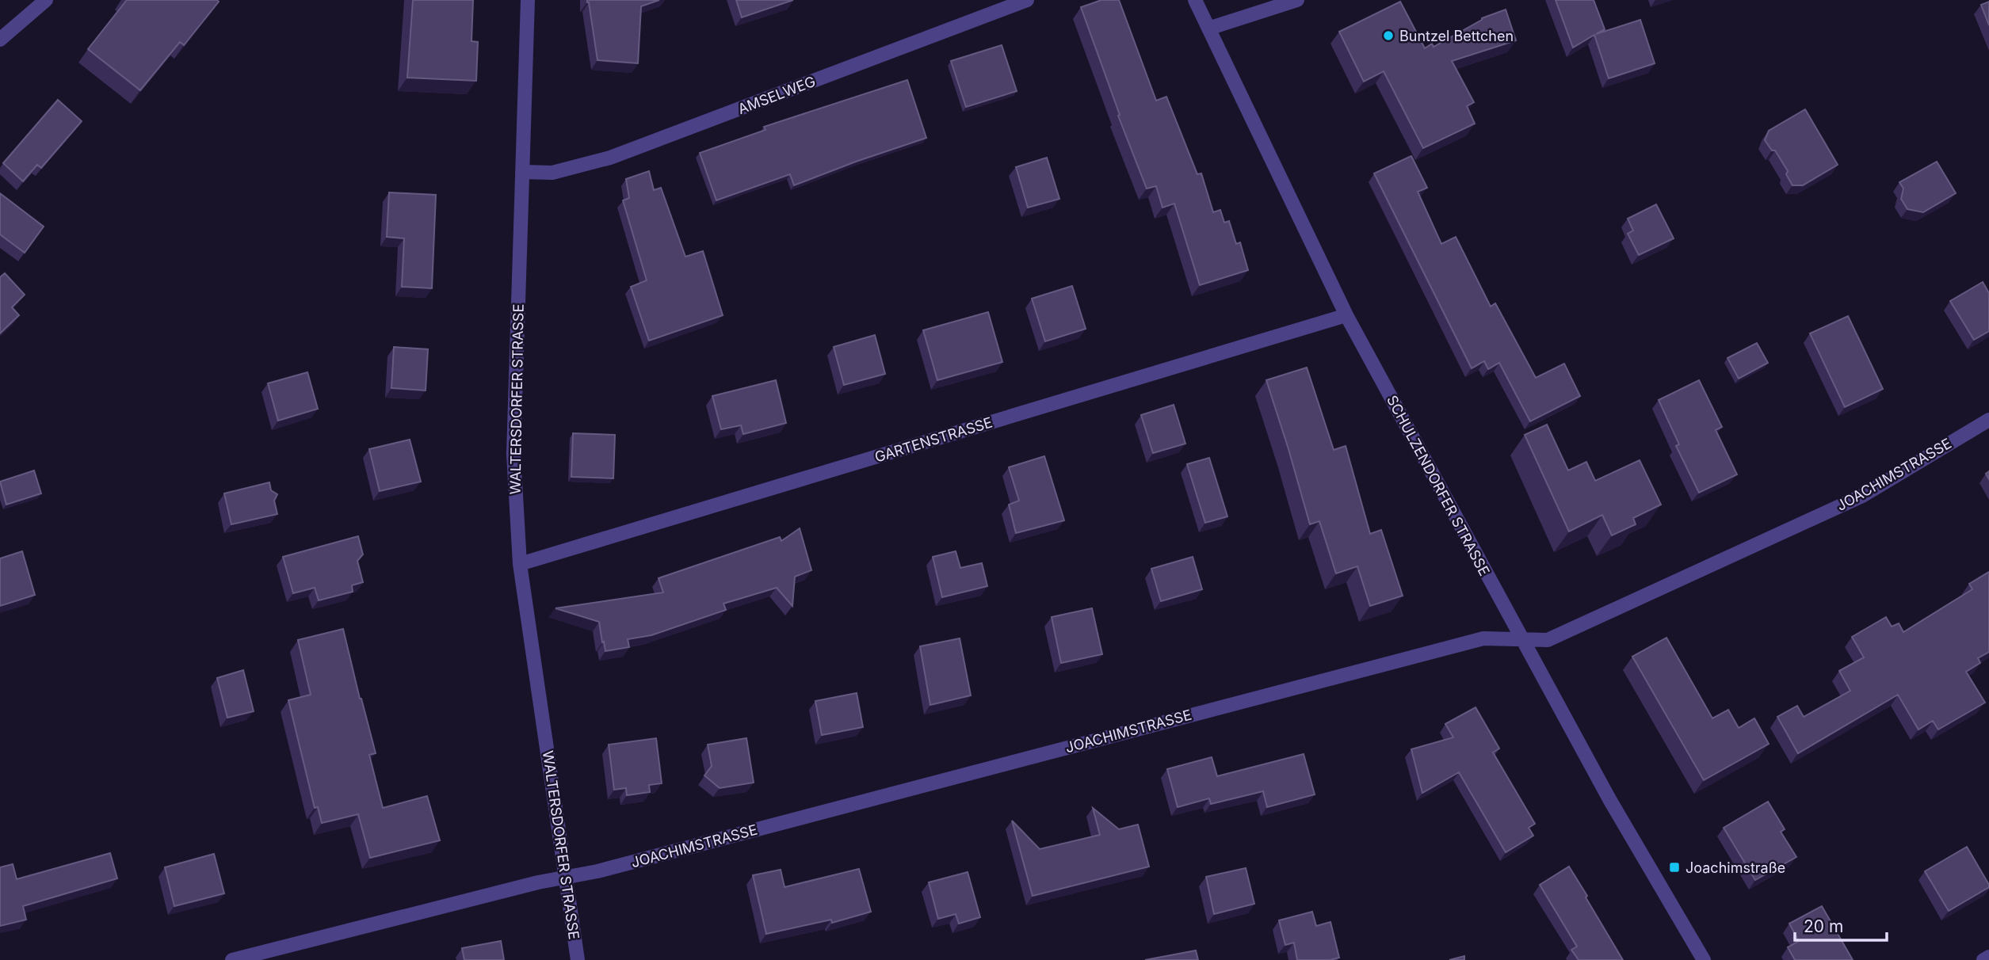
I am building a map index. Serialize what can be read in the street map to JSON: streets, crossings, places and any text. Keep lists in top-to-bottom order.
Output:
{
  "streets": {
    "street": [
      "AMSELWEG",
      "WALTERSDORFER STRASSE",
      "GARTENSTRASSE",
      "JOACHIMSTRASSE",
      "SCHULZENDORFER STRASSE"
    ]
  },
  "crossings": [
    ["AMSELWEG", "WALTERSDORFER STRASSE"],
    ["WALTERSDORFER STRASSE", "GARTENSTRASSE"],
    ["WALTERSDORFER STRASSE", "JOACHIMSTRASSE"],
    ["GARTENSTRASSE", "SCHULZENDORFER STRASSE"],
    ["JOACHIMSTRASSE", "SCHULZENDORFER STRASSE"]
  ],
  "places": {
    "other": ["Buntzel Bettchen"],
    "transit": ["Joachimstraße"]
  },
  "scale_bar": "20 m"
}
